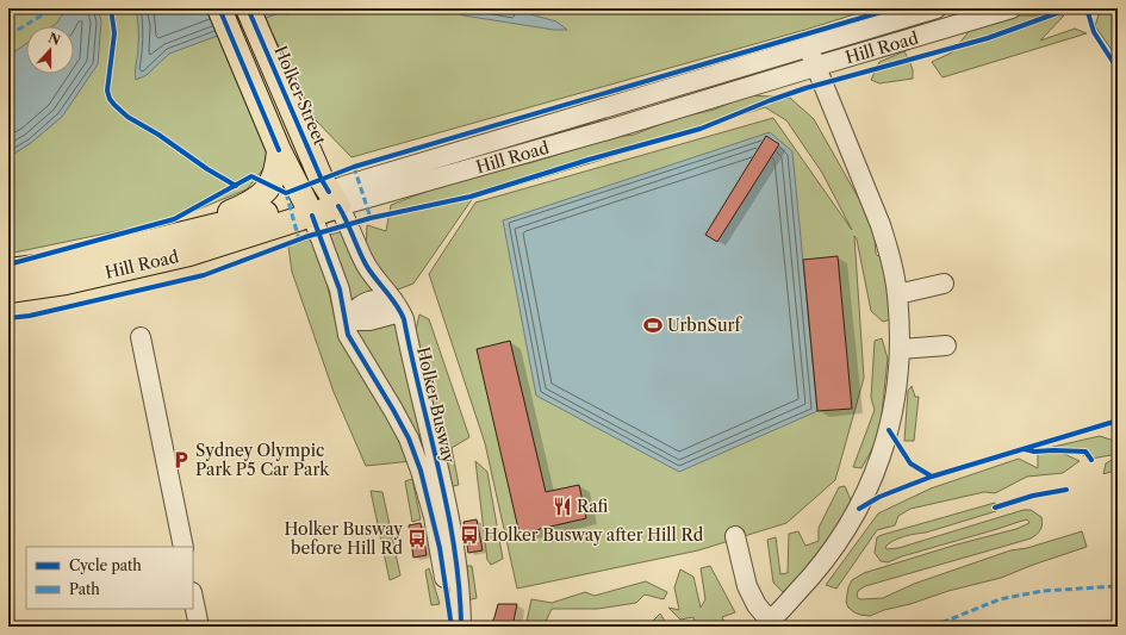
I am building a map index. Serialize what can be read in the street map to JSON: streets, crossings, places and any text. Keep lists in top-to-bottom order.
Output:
{
  "streets": {
    "main road": ["Hill Road", "Holker Street"],
    "street": ["Holker Busway"]
  },
  "crossings": [
    ["Hill Road", "Holker Street"],
    ["Hill Road", "Holker Busway"],
    ["Holker Street", "Holker Busway"]
  ],
  "places": {
    "sports": ["UrbnSurf"],
    "parking": ["Sydney Olympic Park P5 Car Park"],
    "restaurant": ["Rafi"],
    "bus stop": ["Holker Busway after Hill Rd", "Holker Busway before Hill Rd"]
  },
  "legend": ["Cycle path", "Path"],
  "north": "top"
}
